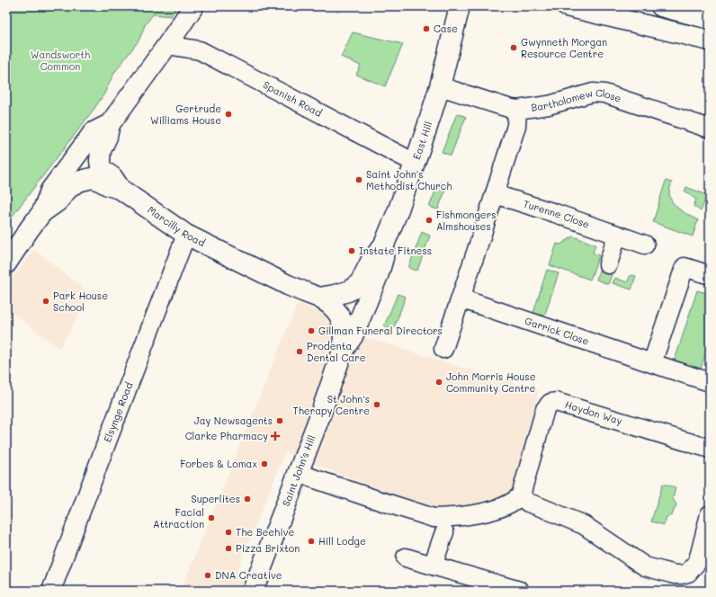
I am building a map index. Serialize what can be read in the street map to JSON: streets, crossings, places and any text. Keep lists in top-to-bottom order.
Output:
{
  "streets": {
    "main road": ["East Hill", "Marcilly Road", "Saint John's Hill"],
    "street": [
      "Spanish Road",
      "Bartholomew Close",
      "Turenne Close",
      "Garrick Close",
      "Elsynge Road",
      "Haydon Way"
    ]
  },
  "crossings": [
    ["Spanish Road", "East Hill"],
    ["Bartholomew Close", "East Hill"],
    ["East Hill", "Marcilly Road"],
    ["East Hill", "Saint John's Hill"],
    ["Marcilly Road", "Elsynge Road"],
    ["Marcilly Road", "Saint John's Hill"]
  ],
  "parks": ["Wandsworth Common"],
  "places": {
    "other": [
      "Case",
      "Gwynneth Morgan Resource Centre",
      "Gertrude Williams House",
      "Saint John's Methodist Church",
      "Fishmongers Almshouses",
      "Instate Fitness",
      "Park House School",
      "Gillman Funeral Directors",
      "Prodenta Dental Care",
      "John Morris House Community Centre",
      "St John's Therapy Centre",
      "Jay Newsagents",
      "Forbes & Lomax",
      "Superlites",
      "Facial Attraction",
      "The Beehive",
      "Hill Lodge",
      "Pizza Brixton",
      "DNA Creative"
    ],
    "health": ["Clarke Pharmacy"]
  }
}
